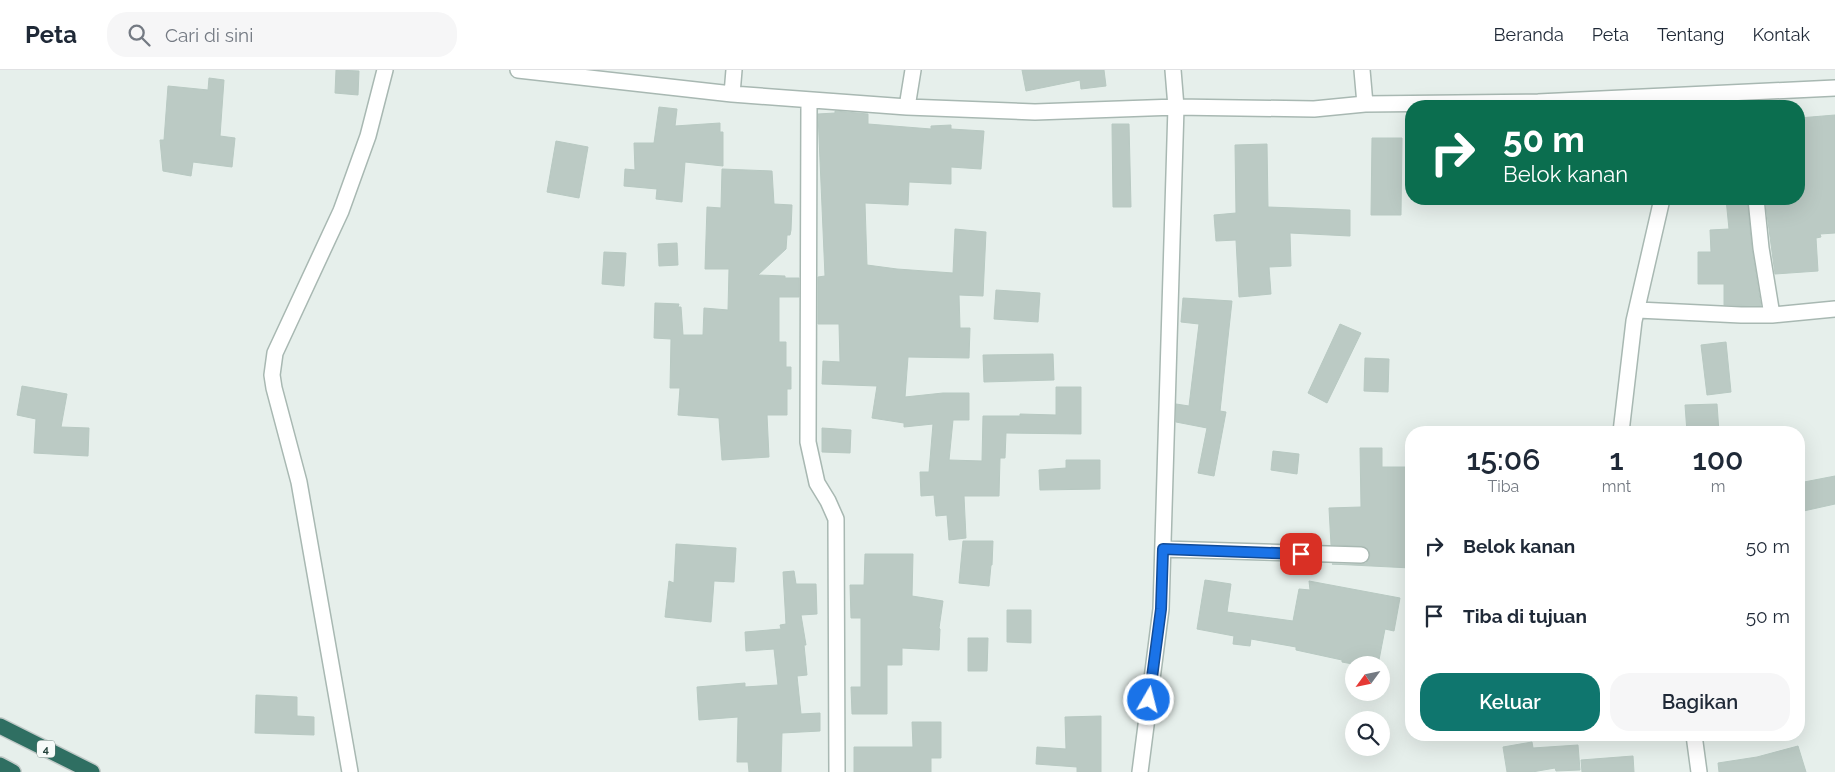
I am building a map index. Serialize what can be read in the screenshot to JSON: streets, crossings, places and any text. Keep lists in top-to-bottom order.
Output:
{
  "streets": {
    "highway": ["4"]
  },
  "north": "bottom left",
  "page": {
    "header": "Peta",
    "search": "Cari di sini",
    "nav": [
      "Beranda",
      "Peta",
      "Tentang",
      "Kontak"
    ],
    "turn": ["50 m", "Belok kanan"],
    "eta": [
      "15:06",
      "Tiba",
      "1",
      "mnt",
      "100",
      "m"
    ],
    "list": [
      {
        "name": "Belok kanan",
        "value": "50 m"
      },
      {
        "name": "Tiba di tujuan",
        "value": "50 m"
      }
    ],
    "buttons": ["Keluar", "Bagikan"]
  }
}
